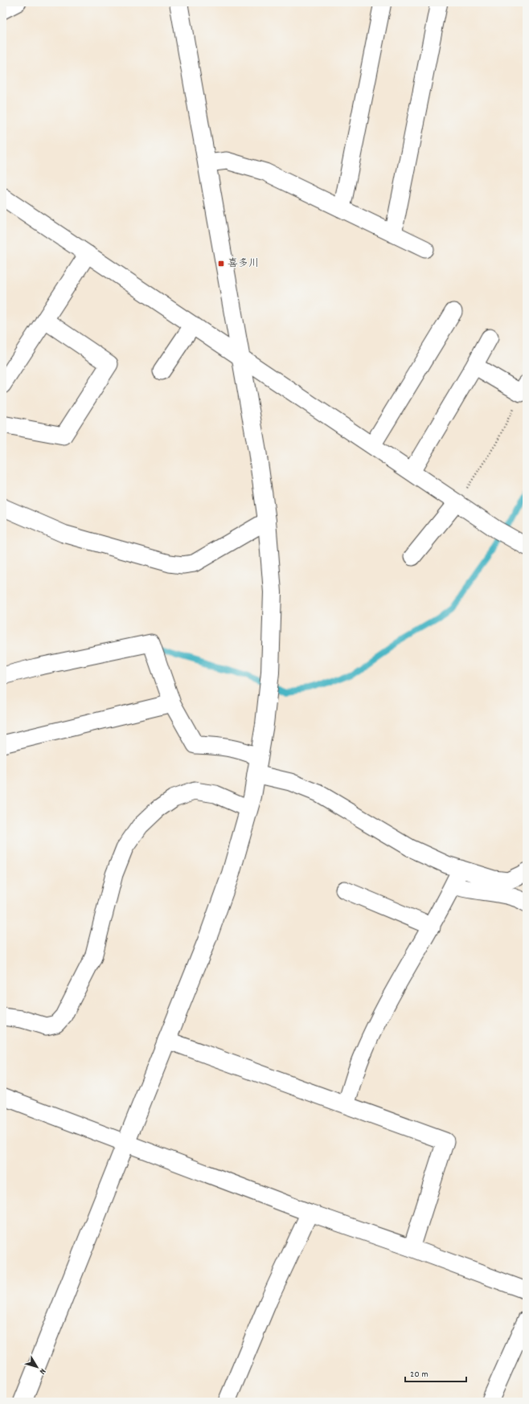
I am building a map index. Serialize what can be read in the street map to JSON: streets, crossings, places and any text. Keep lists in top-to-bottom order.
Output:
{
  "places": {
    "transit": ["喜多川"]
  },
  "scale_bar": "20 m",
  "north": "bottom right"
}
